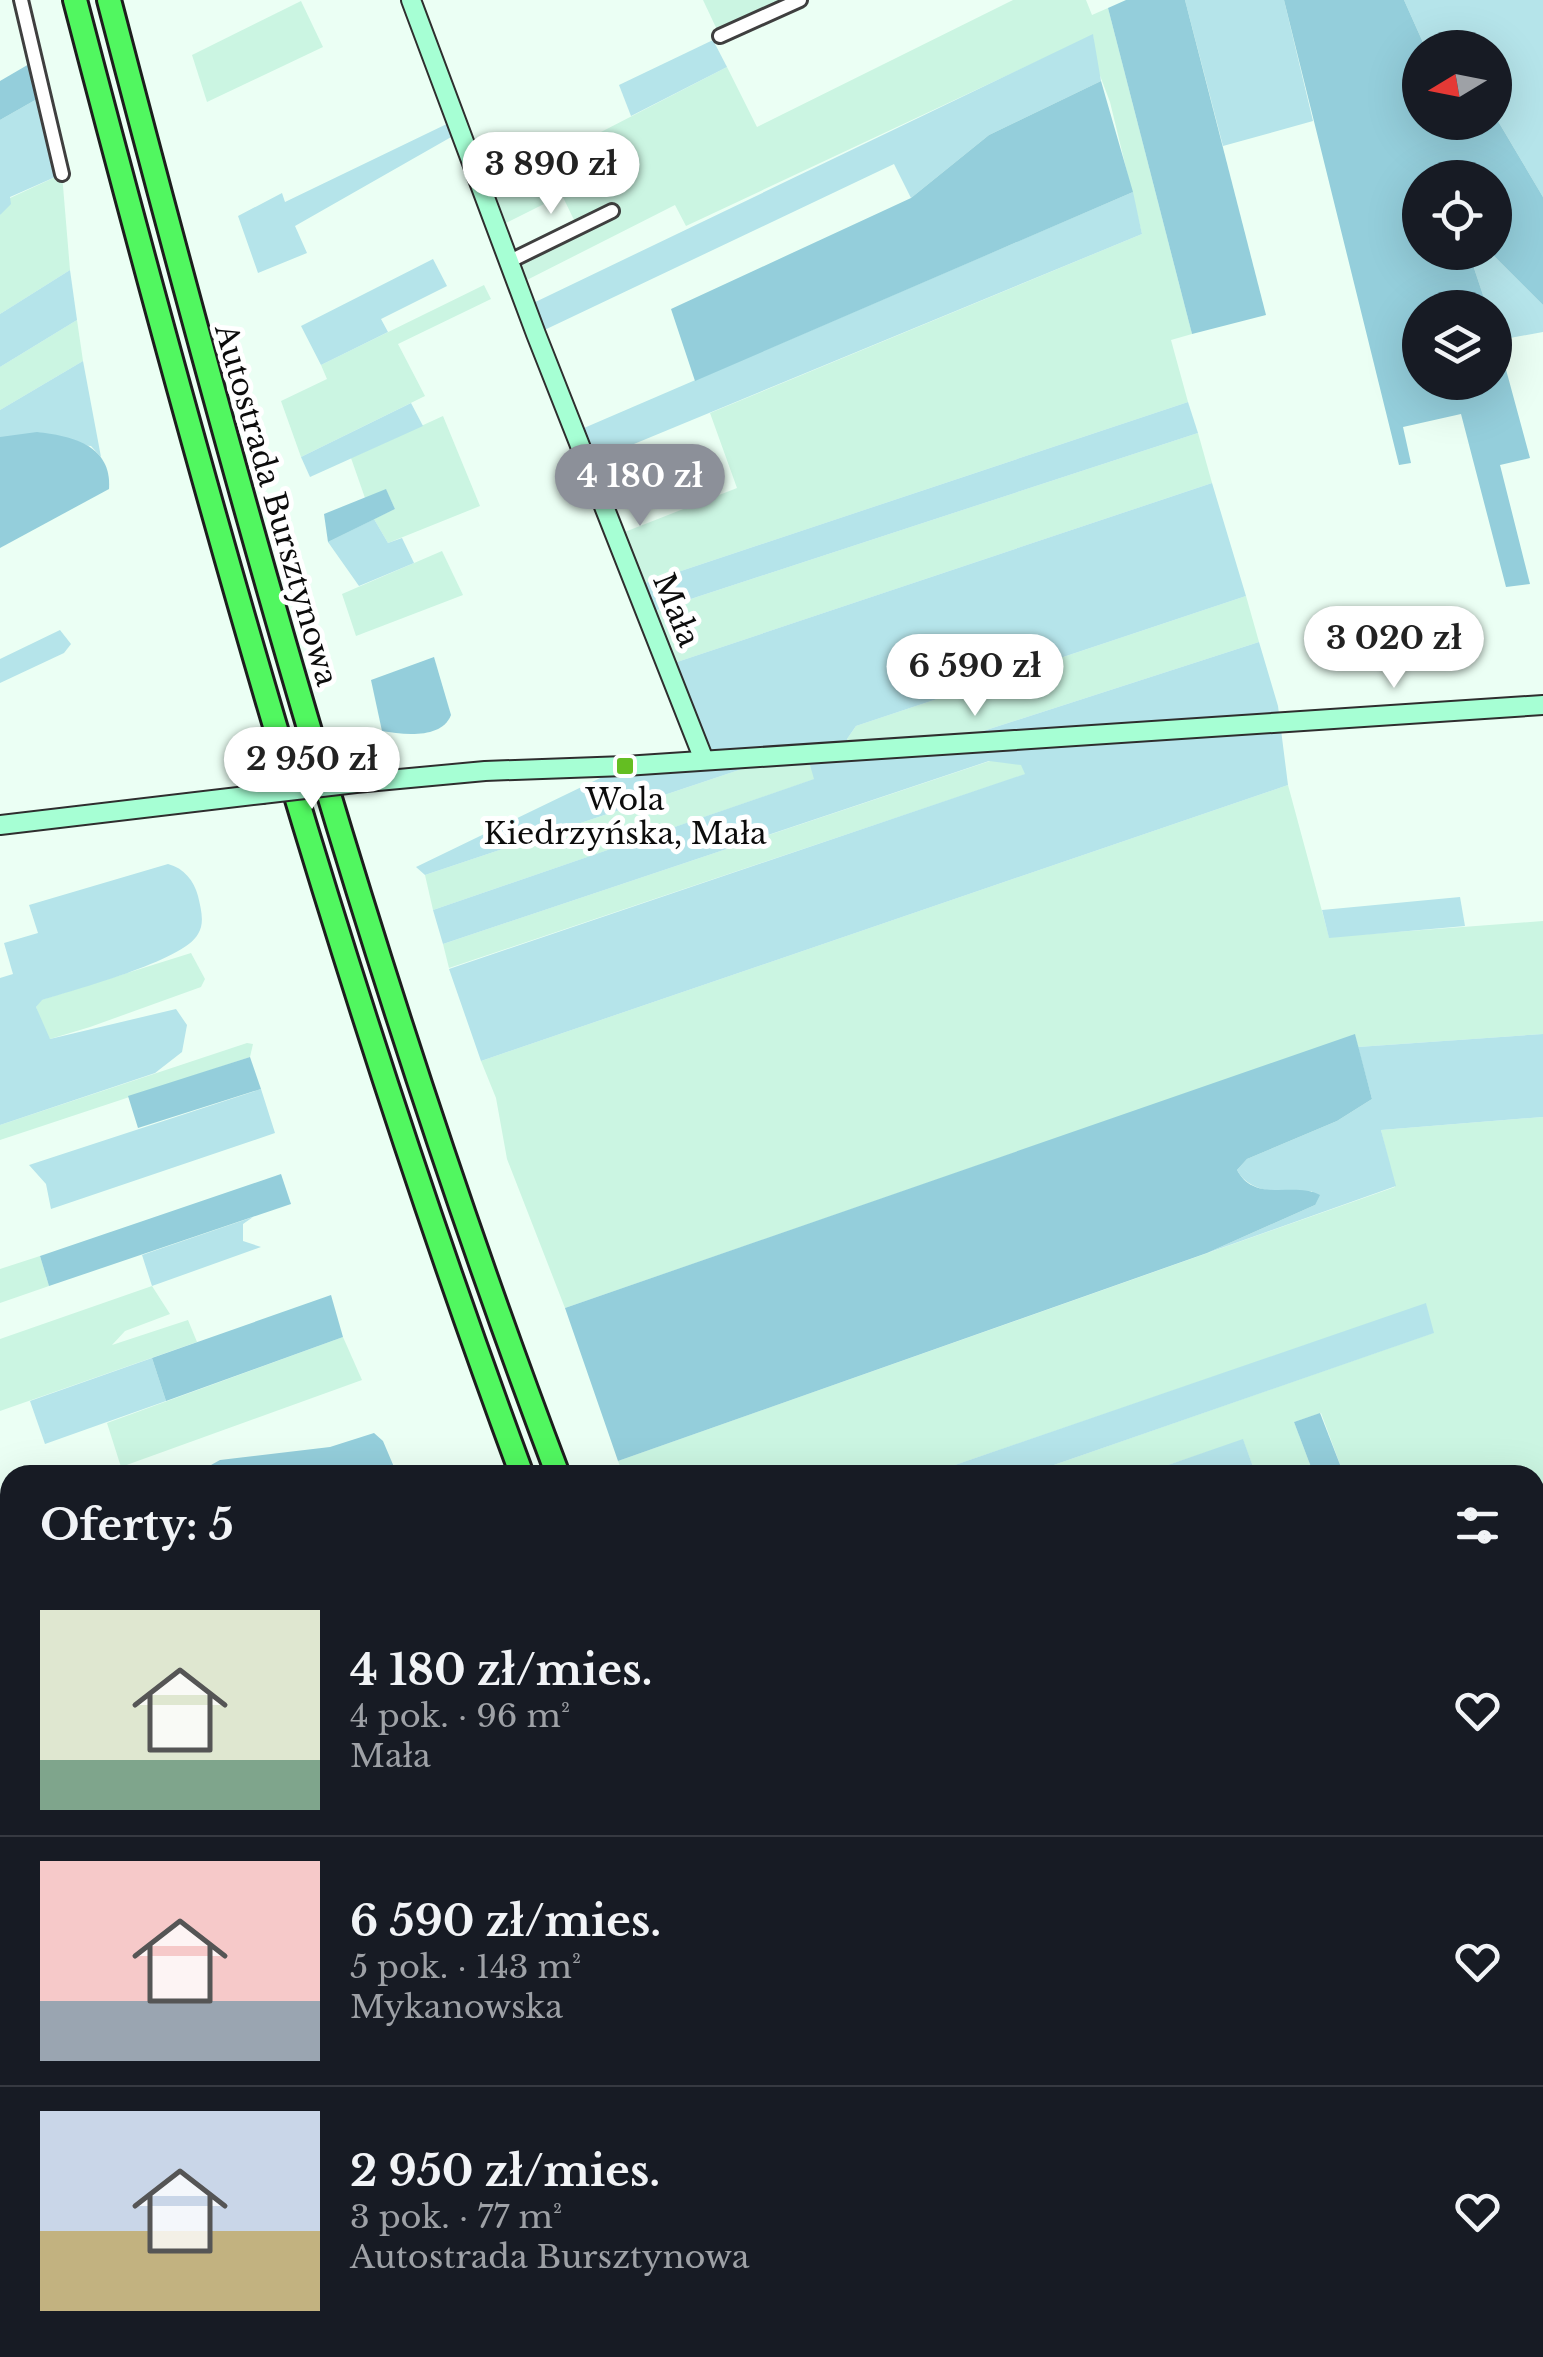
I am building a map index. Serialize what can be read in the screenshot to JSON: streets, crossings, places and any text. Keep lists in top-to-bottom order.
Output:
{
  "streets": {
    "highway": ["Autostrada Bursztynowa"],
    "main road": ["Mała"]
  },
  "places": {
    "transit": ["Wola Kiedrzyńska, Mała"]
  },
  "north": "left",
  "page": {
    "price": [
      "3 890 zł",
      "4 180 zł",
      "3 020 zł",
      "6 590 zł",
      "2 950 zł"
    ],
    "heading": "Oferty: 5",
    "list": [
      {
        "name": "4 180 zł/mies.",
        "note": "4 pok. · 96 m² · Mała"
      },
      {
        "name": "6 590 zł/mies.",
        "note": "5 pok. · 143 m² · Mykanowska"
      },
      {
        "name": "2 950 zł/mies.",
        "note": "3 pok. · 77 m² · Autostrada Bursztynowa"
      }
    ]
  }
}
